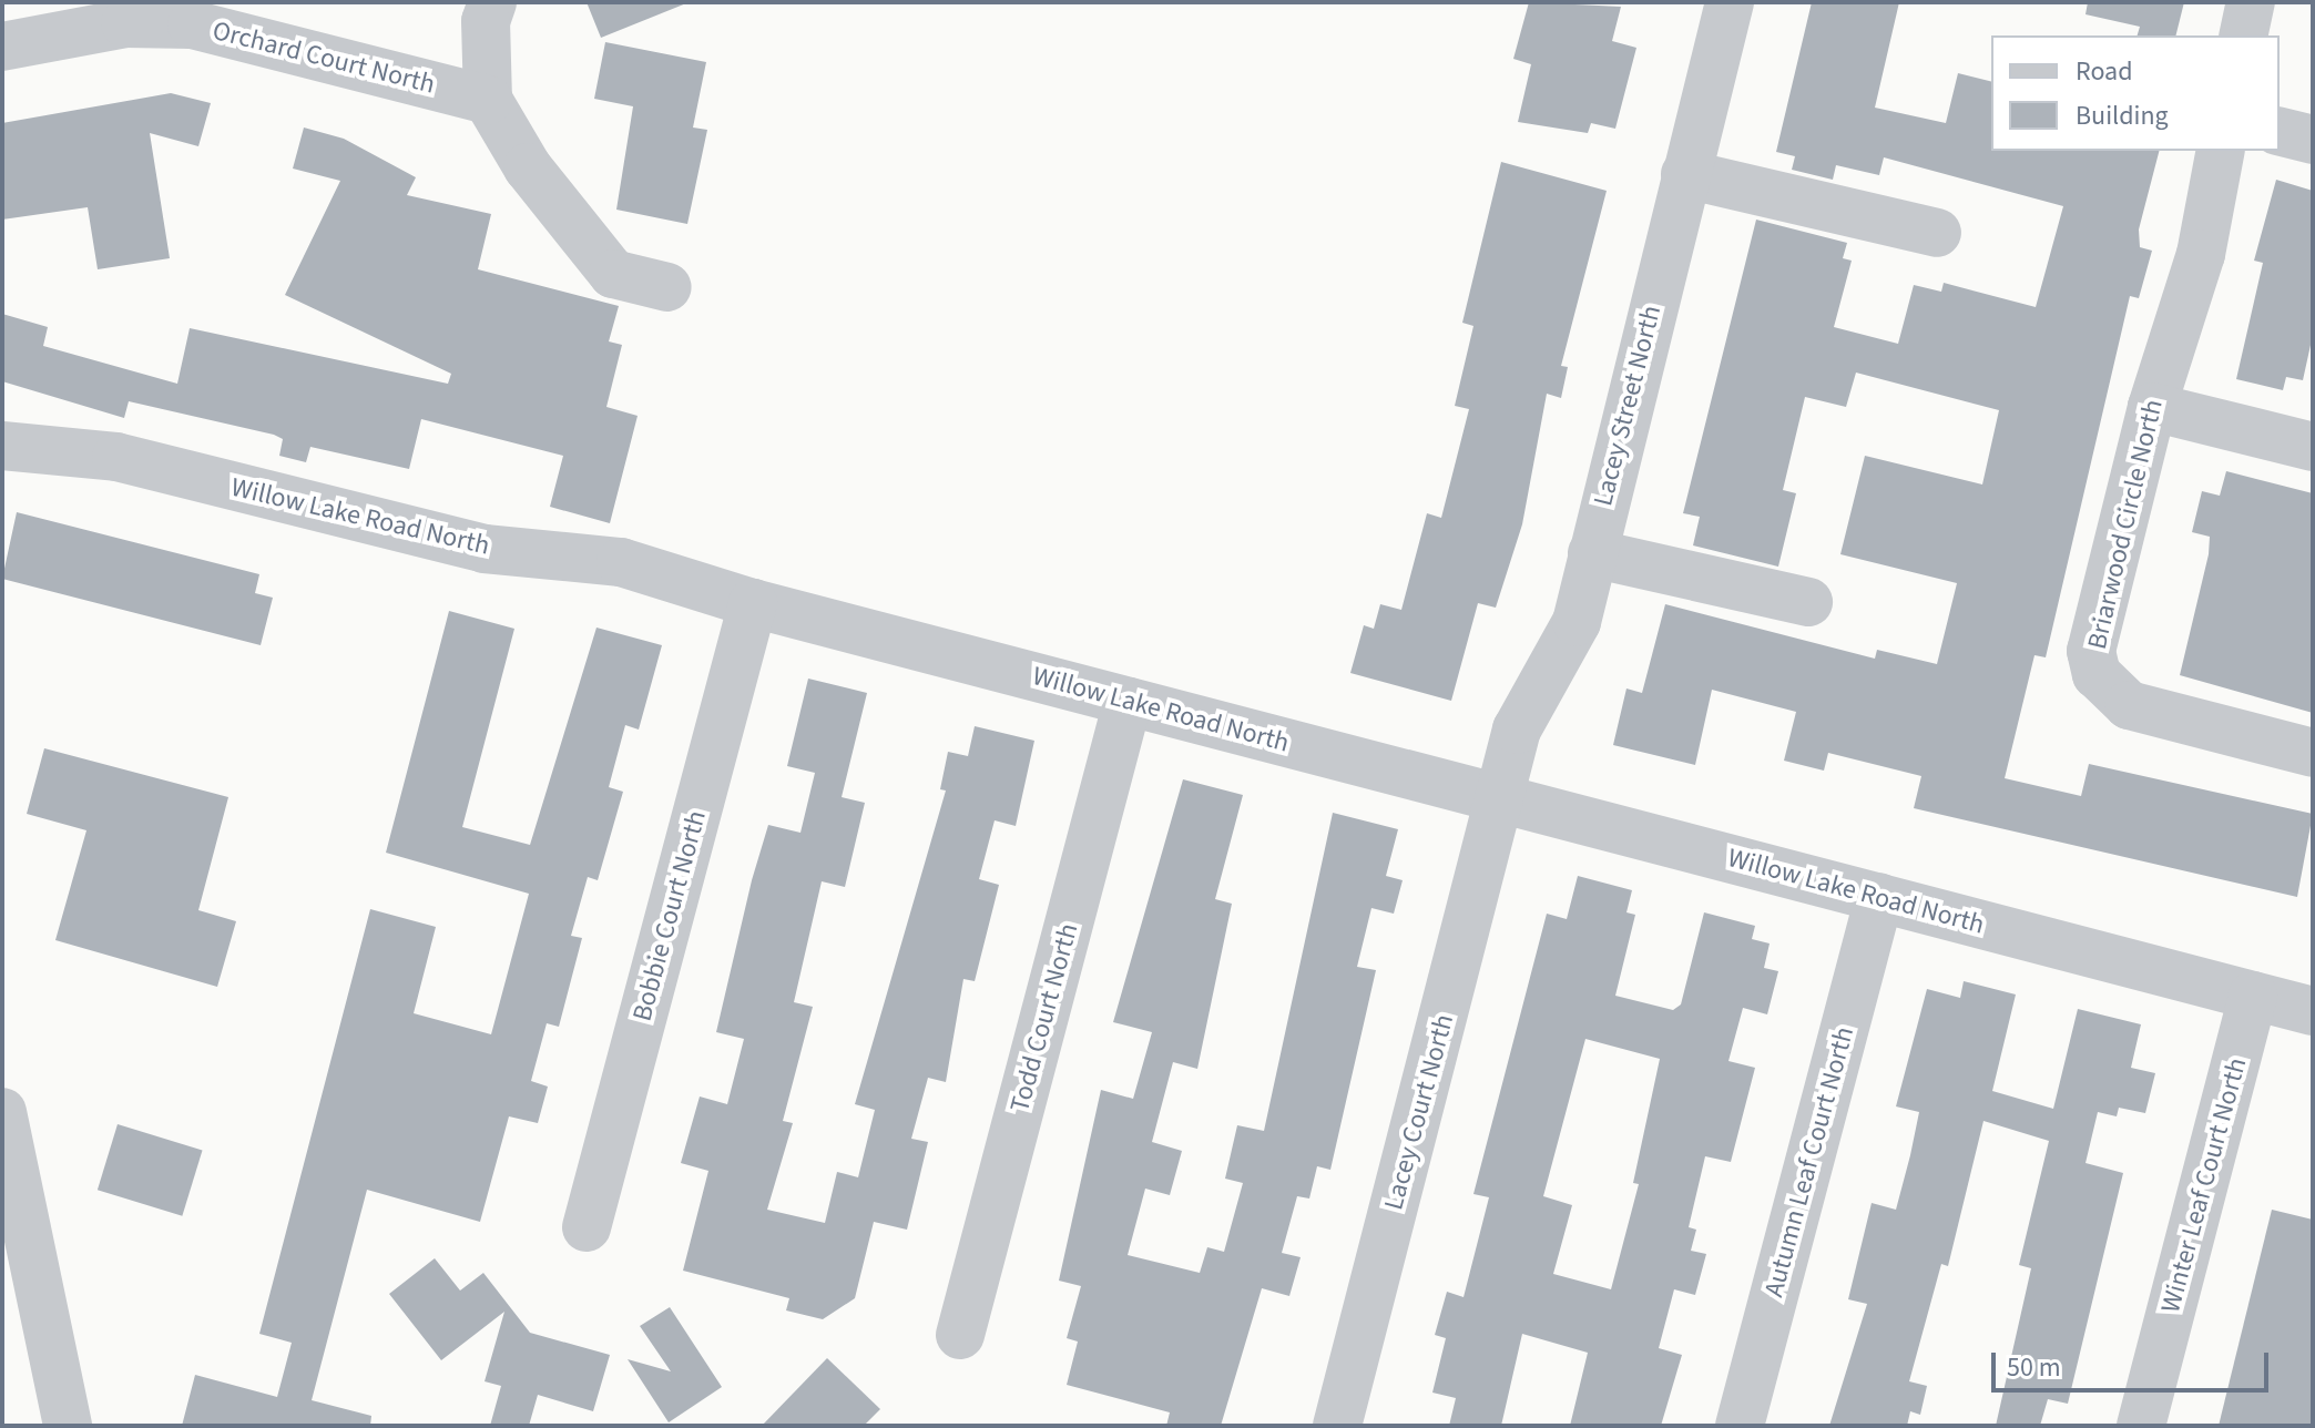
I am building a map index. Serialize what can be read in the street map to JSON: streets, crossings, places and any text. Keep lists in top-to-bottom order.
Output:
{
  "streets": {
    "street": [
      "Orchard Court North",
      "Lacey Street North",
      "Willow Lake Road North",
      "Briarwood Circle North",
      "Bobbie Court North",
      "Todd Court North",
      "Lacey Court North",
      "Autumn Leaf Court North",
      "Winter Leaf Court North"
    ]
  },
  "crossings": [
    ["Lacey Street North", "Willow Lake Road North"],
    ["Lacey Street North", "Lacey Court North"],
    ["Willow Lake Road North", "Bobbie Court North"],
    ["Willow Lake Road North", "Todd Court North"],
    ["Willow Lake Road North", "Lacey Court North"],
    ["Willow Lake Road North", "Autumn Leaf Court North"],
    ["Willow Lake Road North", "Winter Leaf Court North"]
  ],
  "legend": ["Road", "Building"],
  "scale_bar": "50 m"
}
